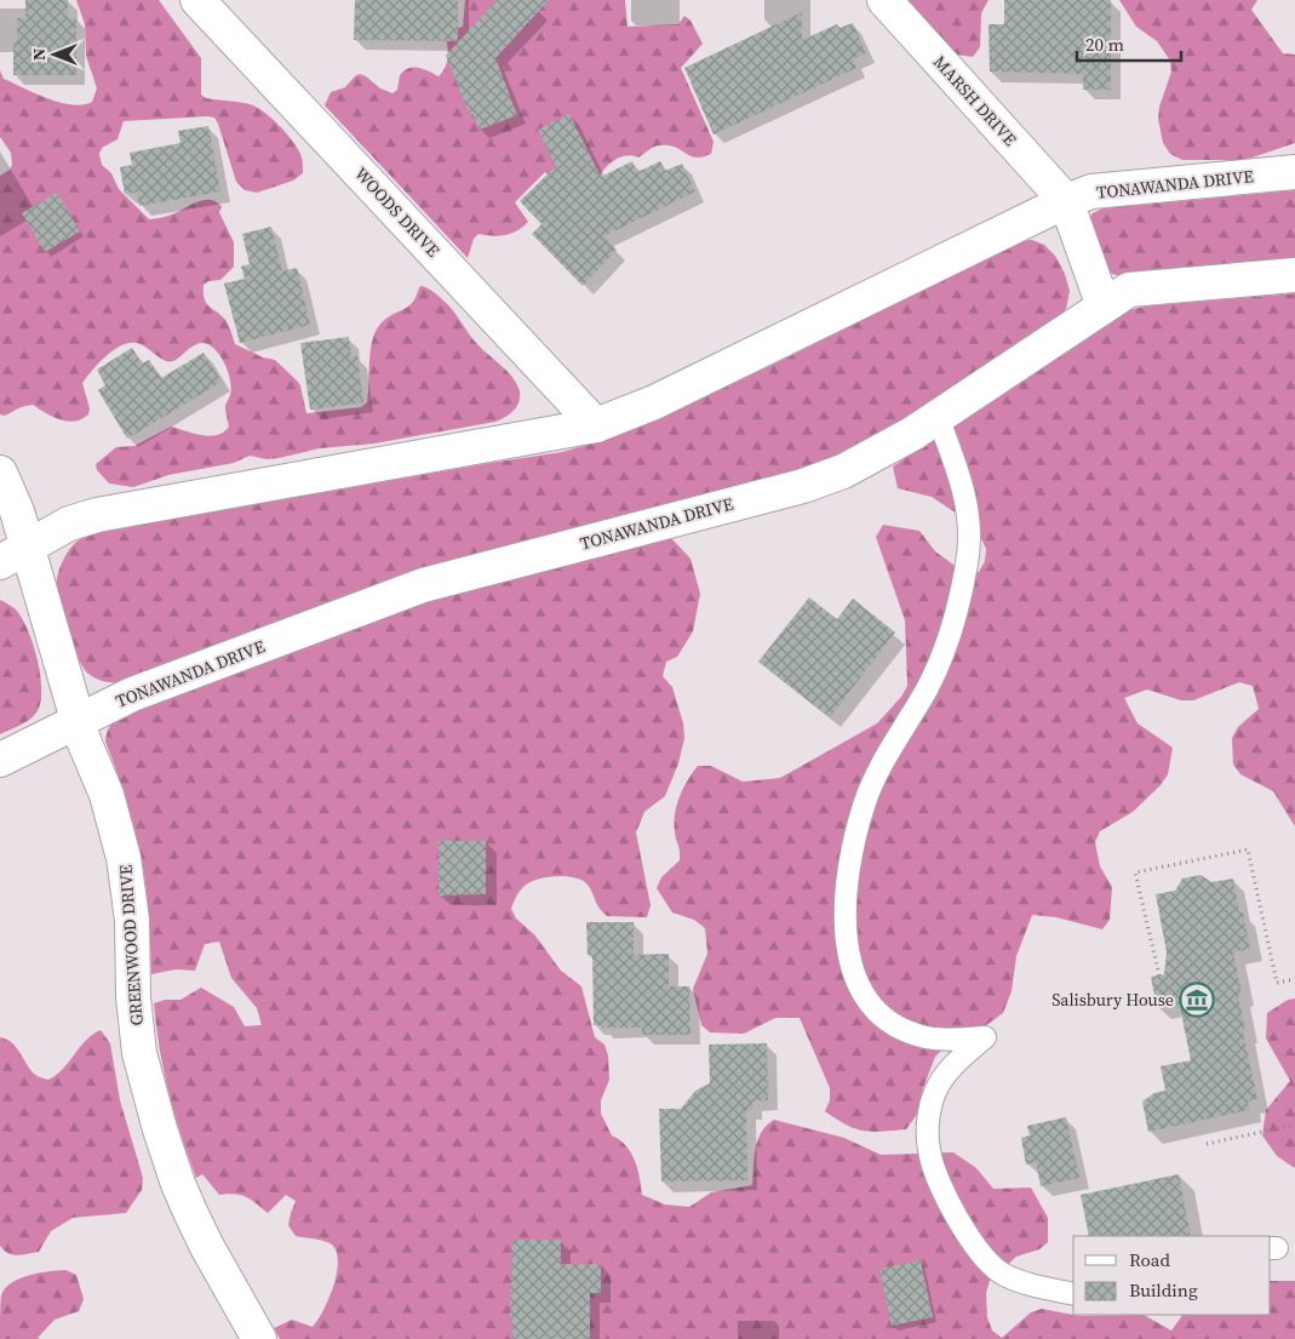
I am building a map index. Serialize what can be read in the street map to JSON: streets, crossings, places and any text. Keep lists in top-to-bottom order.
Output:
{
  "streets": {
    "street": [
      "MARSH DRIVE",
      "TONAWANDA DRIVE",
      "WOODS DRIVE",
      "GREENWOOD DRIVE"
    ]
  },
  "crossings": [
    ["MARSH DRIVE", "TONAWANDA DRIVE"],
    ["TONAWANDA DRIVE", "WOODS DRIVE"],
    ["TONAWANDA DRIVE", "GREENWOOD DRIVE"]
  ],
  "places": {
    "museum": ["Salisbury House"]
  },
  "legend": ["Road", "Building"],
  "scale_bar": "20 m",
  "north": "left"
}
